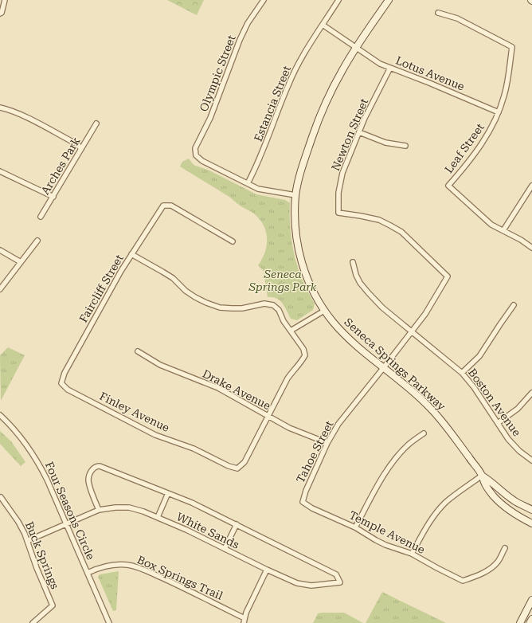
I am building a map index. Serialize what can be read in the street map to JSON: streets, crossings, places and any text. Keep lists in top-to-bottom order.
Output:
{
  "streets": {
    "street": [
      "Olympic Street",
      "Lotus Avenue",
      "Estancia Street",
      "Newton Street",
      "Leaf Street",
      "Arches Park",
      "Faircliff Street",
      "Seneca Springs Parkway",
      "Drake Avenue",
      "Boston Avenue",
      "Finley Avenue",
      "Tahoe Street",
      "Four Seasons Circle",
      "White Sands",
      "Temple Avenue",
      "Buck Springs",
      "Box Springs Trail"
    ]
  },
  "crossings": [
    ["Olympic Street", "Estancia Street"],
    ["Lotus Avenue", "Estancia Street"],
    ["Lotus Avenue", "Newton Street"],
    ["Lotus Avenue", "Leaf Street"],
    ["Lotus Avenue", "Seneca Springs Parkway"],
    ["Newton Street", "Tahoe Street"],
    ["Faircliff Street", "Finley Avenue"],
    ["Seneca Springs Parkway", "Tahoe Street"],
    ["Drake Avenue", "Finley Avenue"],
    ["Drake Avenue", "Tahoe Street"],
    ["Boston Avenue", "Tahoe Street"],
    ["Tahoe Street", "Temple Avenue"],
    ["Four Seasons Circle", "White Sands"],
    ["Four Seasons Circle", "Box Springs Trail"],
    ["White Sands", "Buck Springs"]
  ],
  "parks": ["Seneca Springs Park"]
}
